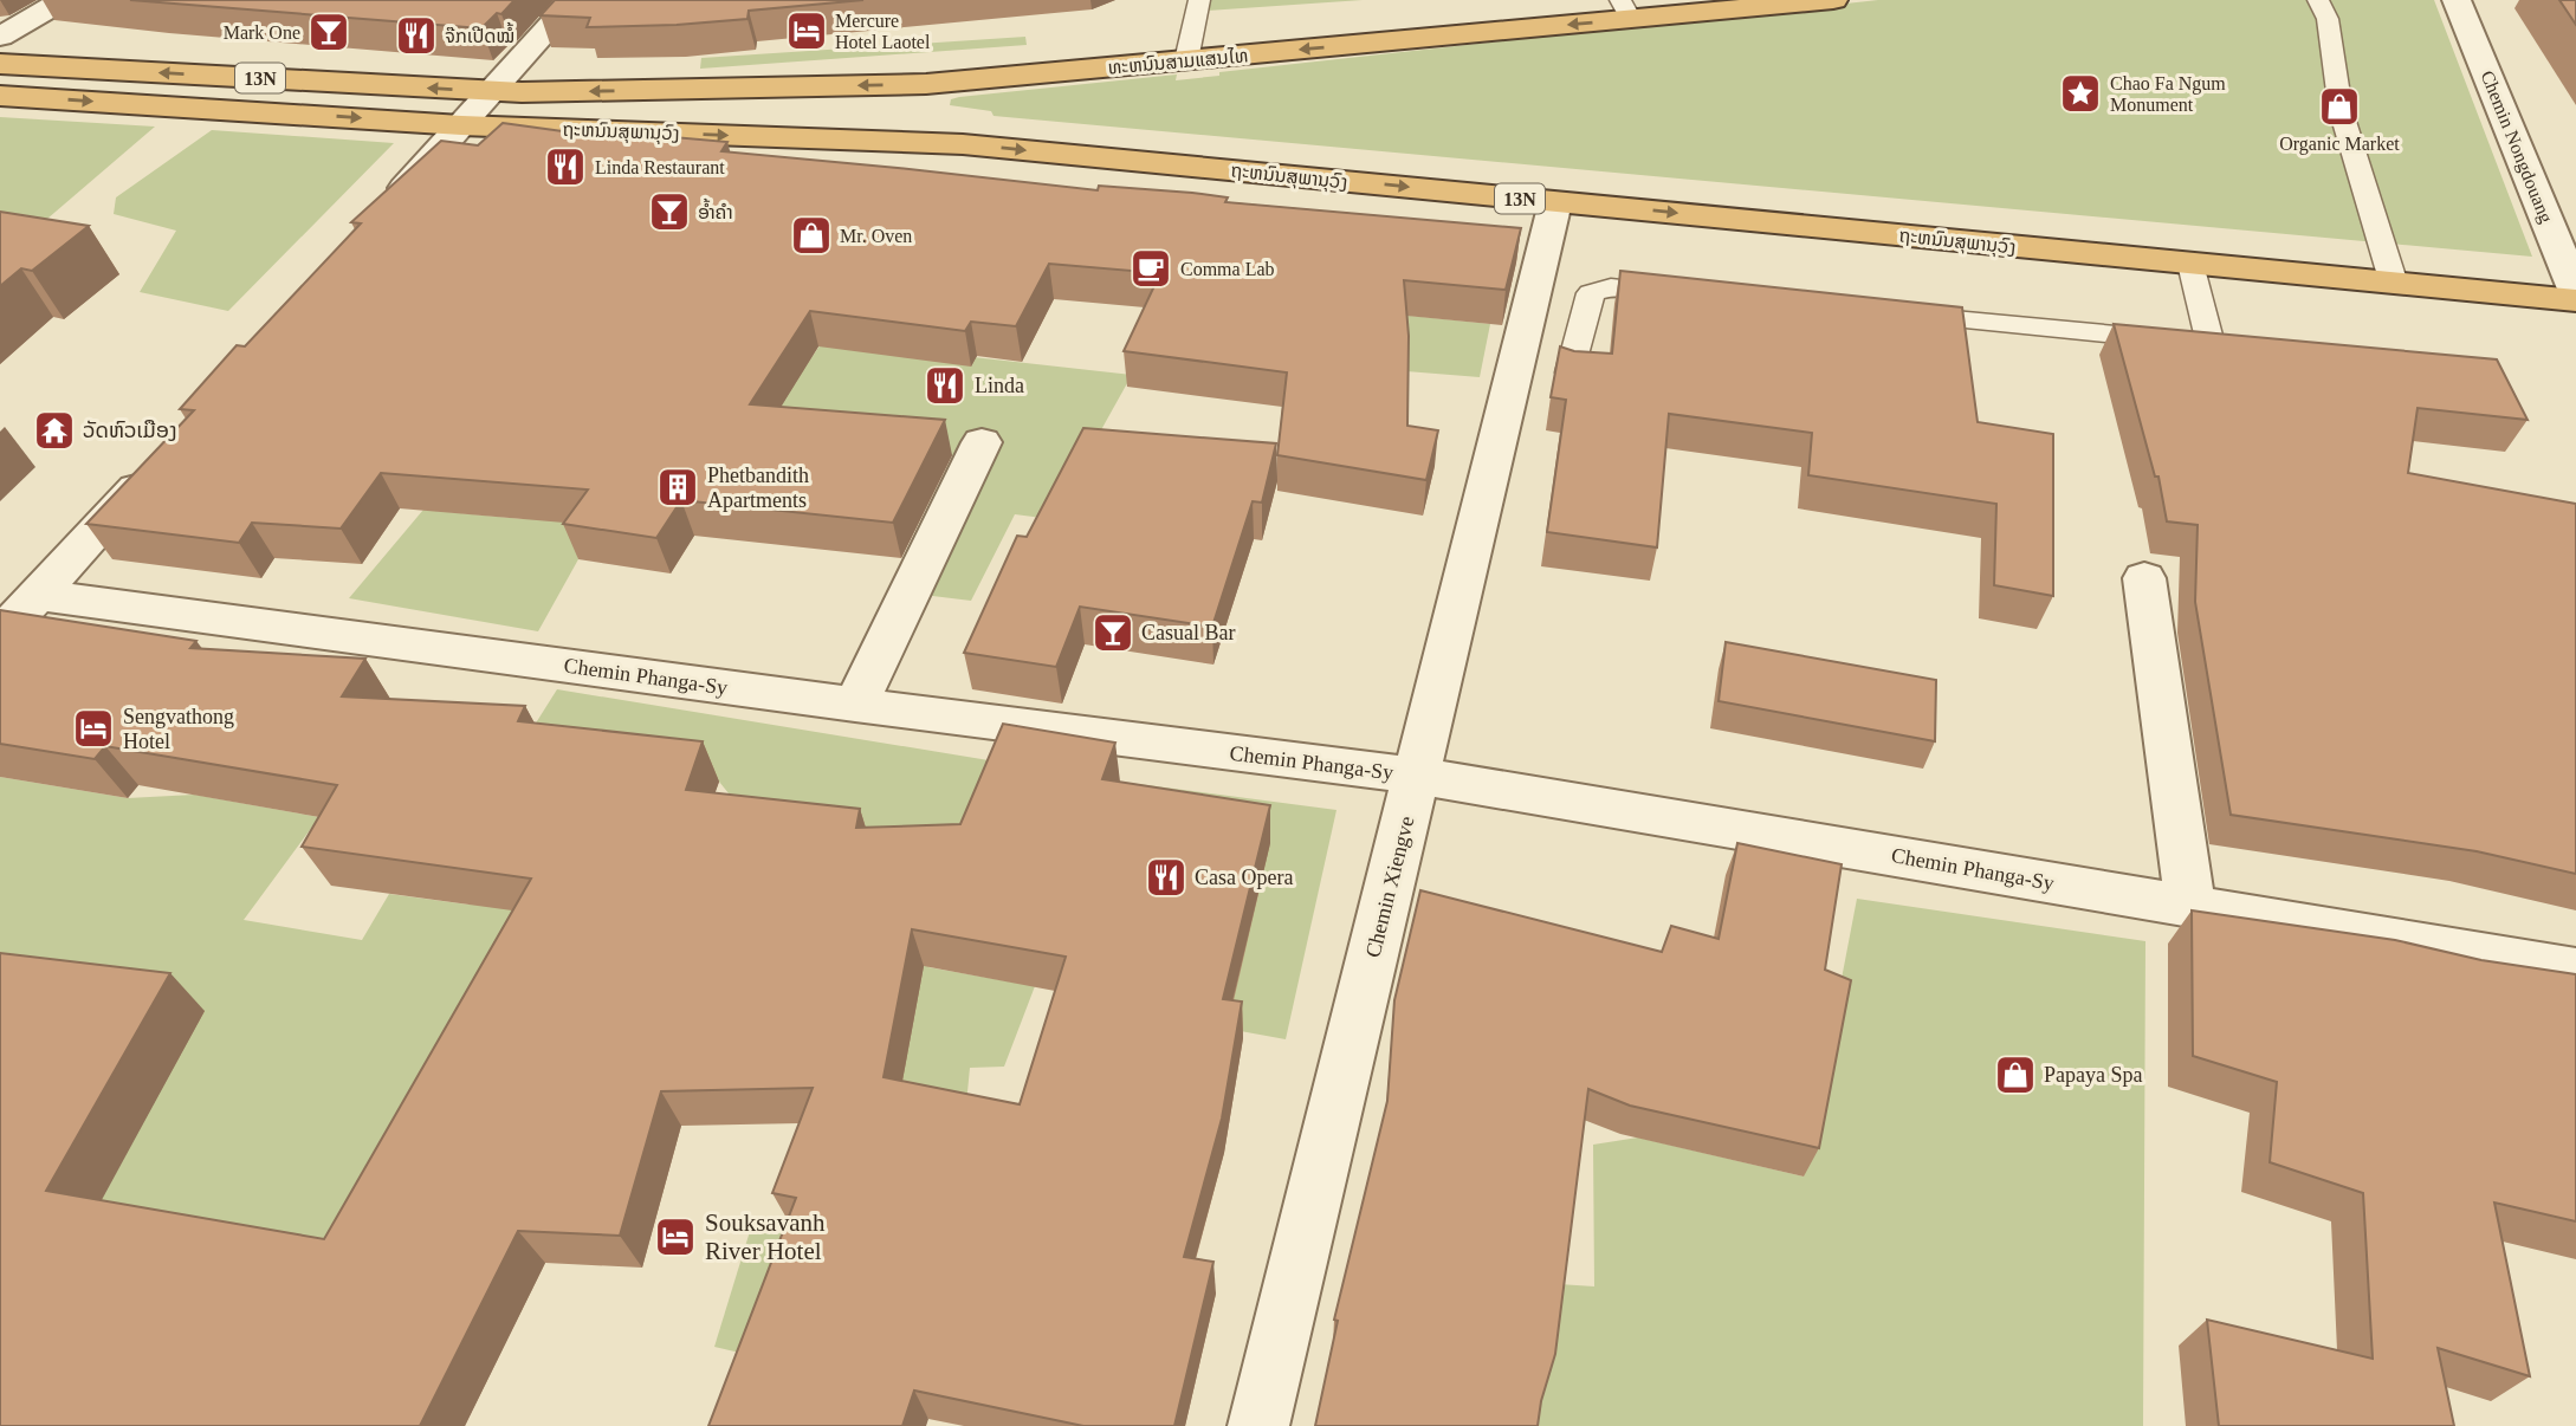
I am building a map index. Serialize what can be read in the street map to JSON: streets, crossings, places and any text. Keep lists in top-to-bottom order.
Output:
{
  "streets": {
    "highway": ["ທະຫນົນສາມແສນໄທ", "13N", "ຖະຫນົນສຸພານຸວົງ"],
    "street": ["Chemin Nongdouang", "Chemin Phanga-Sy", "Chemin Xiengve"]
  },
  "crossings": [
    ["ທະຫນົນສາມແສນໄທ", "13N"],
    ["ຖະຫນົນສຸພານຸວົງ", "Chemin Xiengve"],
    ["Chemin Phanga-Sy", "Chemin Xiengve"]
  ],
  "one_way": ["ທະຫນົນສາມແສນໄທ", "ຖະຫນົນສຸພານຸວົງ"],
  "places": {
    "hotel": ["Mercure Hotel Laotel", "Sengvathong Hotel", "Souksavanh River Hotel"],
    "bar": ["Mark One", "ອ້ຳຄຳ", "Casual Bar"],
    "restaurant": [
      "ຈ໊ກເປີດໝ້ໍ",
      "Linda Restaurant",
      "Linda",
      "Casa Opera"
    ],
    "place": ["Chao Fa Ngum Monument"],
    "shop": ["Organic Market", "Mr. Oven", "Papaya Spa"],
    "cafe": ["Comma Lab"],
    "temple": ["ວັດຫົວເມືອງ"],
    "building": ["Phetbandith Apartments"]
  }
}
